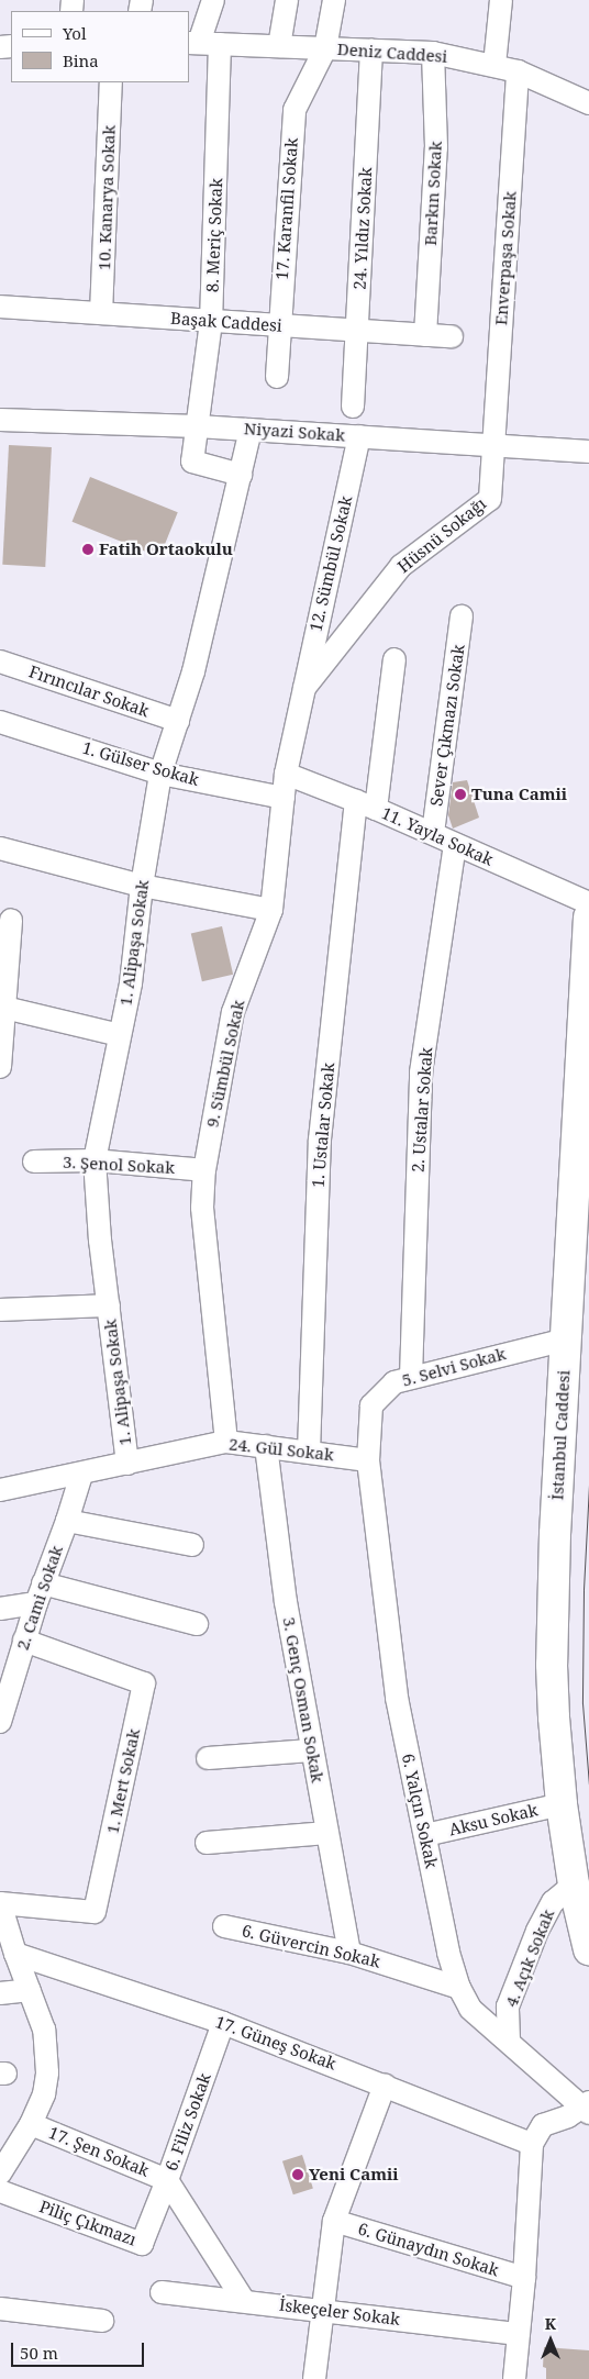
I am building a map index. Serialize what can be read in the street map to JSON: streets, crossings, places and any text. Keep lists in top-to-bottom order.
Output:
{
  "streets": {
    "highway": ["İstanbul Caddesi"],
    "street": [
      "Deniz Caddesi",
      "Barkın Sokak",
      "10. Kanarya Sokak",
      "17. Karanfil Sokak",
      "24. Yıldız Sokak",
      "8. Meriç Sokak",
      "Enverpaşa Sokak",
      "Başak Caddesi",
      "Niyazi Sokak",
      "Hüsnü Sokağı",
      "12. Sümbül Sokak",
      "Fırıncılar Sokak",
      "Sever Çıkmazı Sokak",
      "1. Gülser Sokak",
      "11. Yayla Sokak",
      "1. Alipaşa Sokak",
      "9. Sümbül Sokak",
      "2. Ustalar Sokak",
      "1. Ustalar Sokak",
      "3. Şenol Sokak",
      "5. Selvi Sokak",
      "24. Gül Sokak",
      "2. Cami Sokak",
      "3. Genç Osman Sokak",
      "1. Mert Sokak",
      "6. Yalçın Sokak",
      "Aksu Sokak",
      "6. Güvercin Sokak",
      "4. Açık Sokak",
      "17. Güneş Sokak",
      "6. Filiz Sokak",
      "17. Şen Sokak",
      "Piliç Çıkmazı",
      "6. Günaydın Sokak",
      "İskeçeler Sokak"
    ]
  },
  "crossings": [
    ["Deniz Caddesi", "Barkın Sokak"],
    ["Deniz Caddesi", "17. Karanfil Sokak"],
    ["Deniz Caddesi", "24. Yıldız Sokak"],
    ["Deniz Caddesi", "8. Meriç Sokak"],
    ["Deniz Caddesi", "Enverpaşa Sokak"],
    ["Barkın Sokak", "Başak Caddesi"],
    ["10. Kanarya Sokak", "Başak Caddesi"],
    ["17. Karanfil Sokak", "Başak Caddesi"],
    ["24. Yıldız Sokak", "Başak Caddesi"],
    ["8. Meriç Sokak", "Başak Caddesi"],
    ["8. Meriç Sokak", "Niyazi Sokak"],
    ["8. Meriç Sokak", "1. Alipaşa Sokak"],
    ["Enverpaşa Sokak", "Niyazi Sokak"],
    ["Enverpaşa Sokak", "Hüsnü Sokağı"],
    ["Niyazi Sokak", "Hüsnü Sokağı"],
    ["Niyazi Sokak", "12. Sümbül Sokak"],
    ["Niyazi Sokak", "1. Alipaşa Sokak"],
    ["Hüsnü Sokağı", "12. Sümbül Sokak"],
    ["Hüsnü Sokağı", "9. Sümbül Sokak"],
    ["12. Sümbül Sokak", "9. Sümbül Sokak"],
    ["Fırıncılar Sokak", "1. Alipaşa Sokak"],
    ["Sever Çıkmazı Sokak", "11. Yayla Sokak"],
    ["1. Gülser Sokak", "1. Alipaşa Sokak"],
    ["1. Gülser Sokak", "9. Sümbül Sokak"],
    ["11. Yayla Sokak", "9. Sümbül Sokak"],
    ["11. Yayla Sokak", "2. Ustalar Sokak"],
    ["11. Yayla Sokak", "1. Ustalar Sokak"],
    ["1. Alipaşa Sokak", "3. Şenol Sokak"],
    ["1. Alipaşa Sokak", "24. Gül Sokak"],
    ["9. Sümbül Sokak", "3. Şenol Sokak"],
    ["9. Sümbül Sokak", "24. Gül Sokak"],
    ["2. Ustalar Sokak", "5. Selvi Sokak"],
    ["1. Ustalar Sokak", "24. Gül Sokak"],
    ["5. Selvi Sokak", "İstanbul Caddesi"],
    ["5. Selvi Sokak", "24. Gül Sokak"],
    ["5. Selvi Sokak", "6. Yalçın Sokak"],
    ["İstanbul Caddesi", "Aksu Sokak"],
    ["İstanbul Caddesi", "4. Açık Sokak"],
    ["24. Gül Sokak", "2. Cami Sokak"],
    ["24. Gül Sokak", "3. Genç Osman Sokak"],
    ["24. Gül Sokak", "6. Yalçın Sokak"],
    ["2. Cami Sokak", "1. Mert Sokak"],
    ["3. Genç Osman Sokak", "6. Güvercin Sokak"],
    ["6. Yalçın Sokak", "Aksu Sokak"],
    ["6. Yalçın Sokak", "6. Güvercin Sokak"],
    ["6. Yalçın Sokak", "4. Açık Sokak"],
    ["17. Güneş Sokak", "6. Filiz Sokak"],
    ["6. Filiz Sokak", "17. Şen Sokak"],
    ["6. Filiz Sokak", "Piliç Çıkmazı"],
    ["6. Filiz Sokak", "İskeçeler Sokak"],
    ["17. Şen Sokak", "Piliç Çıkmazı"]
  ],
  "places": ["Fatih Ortaokulu", "Tuna Camii", "Yeni Camii"],
  "legend": ["Yol", "Bina"],
  "scale_bar": "50 m",
  "north": "top"
}
